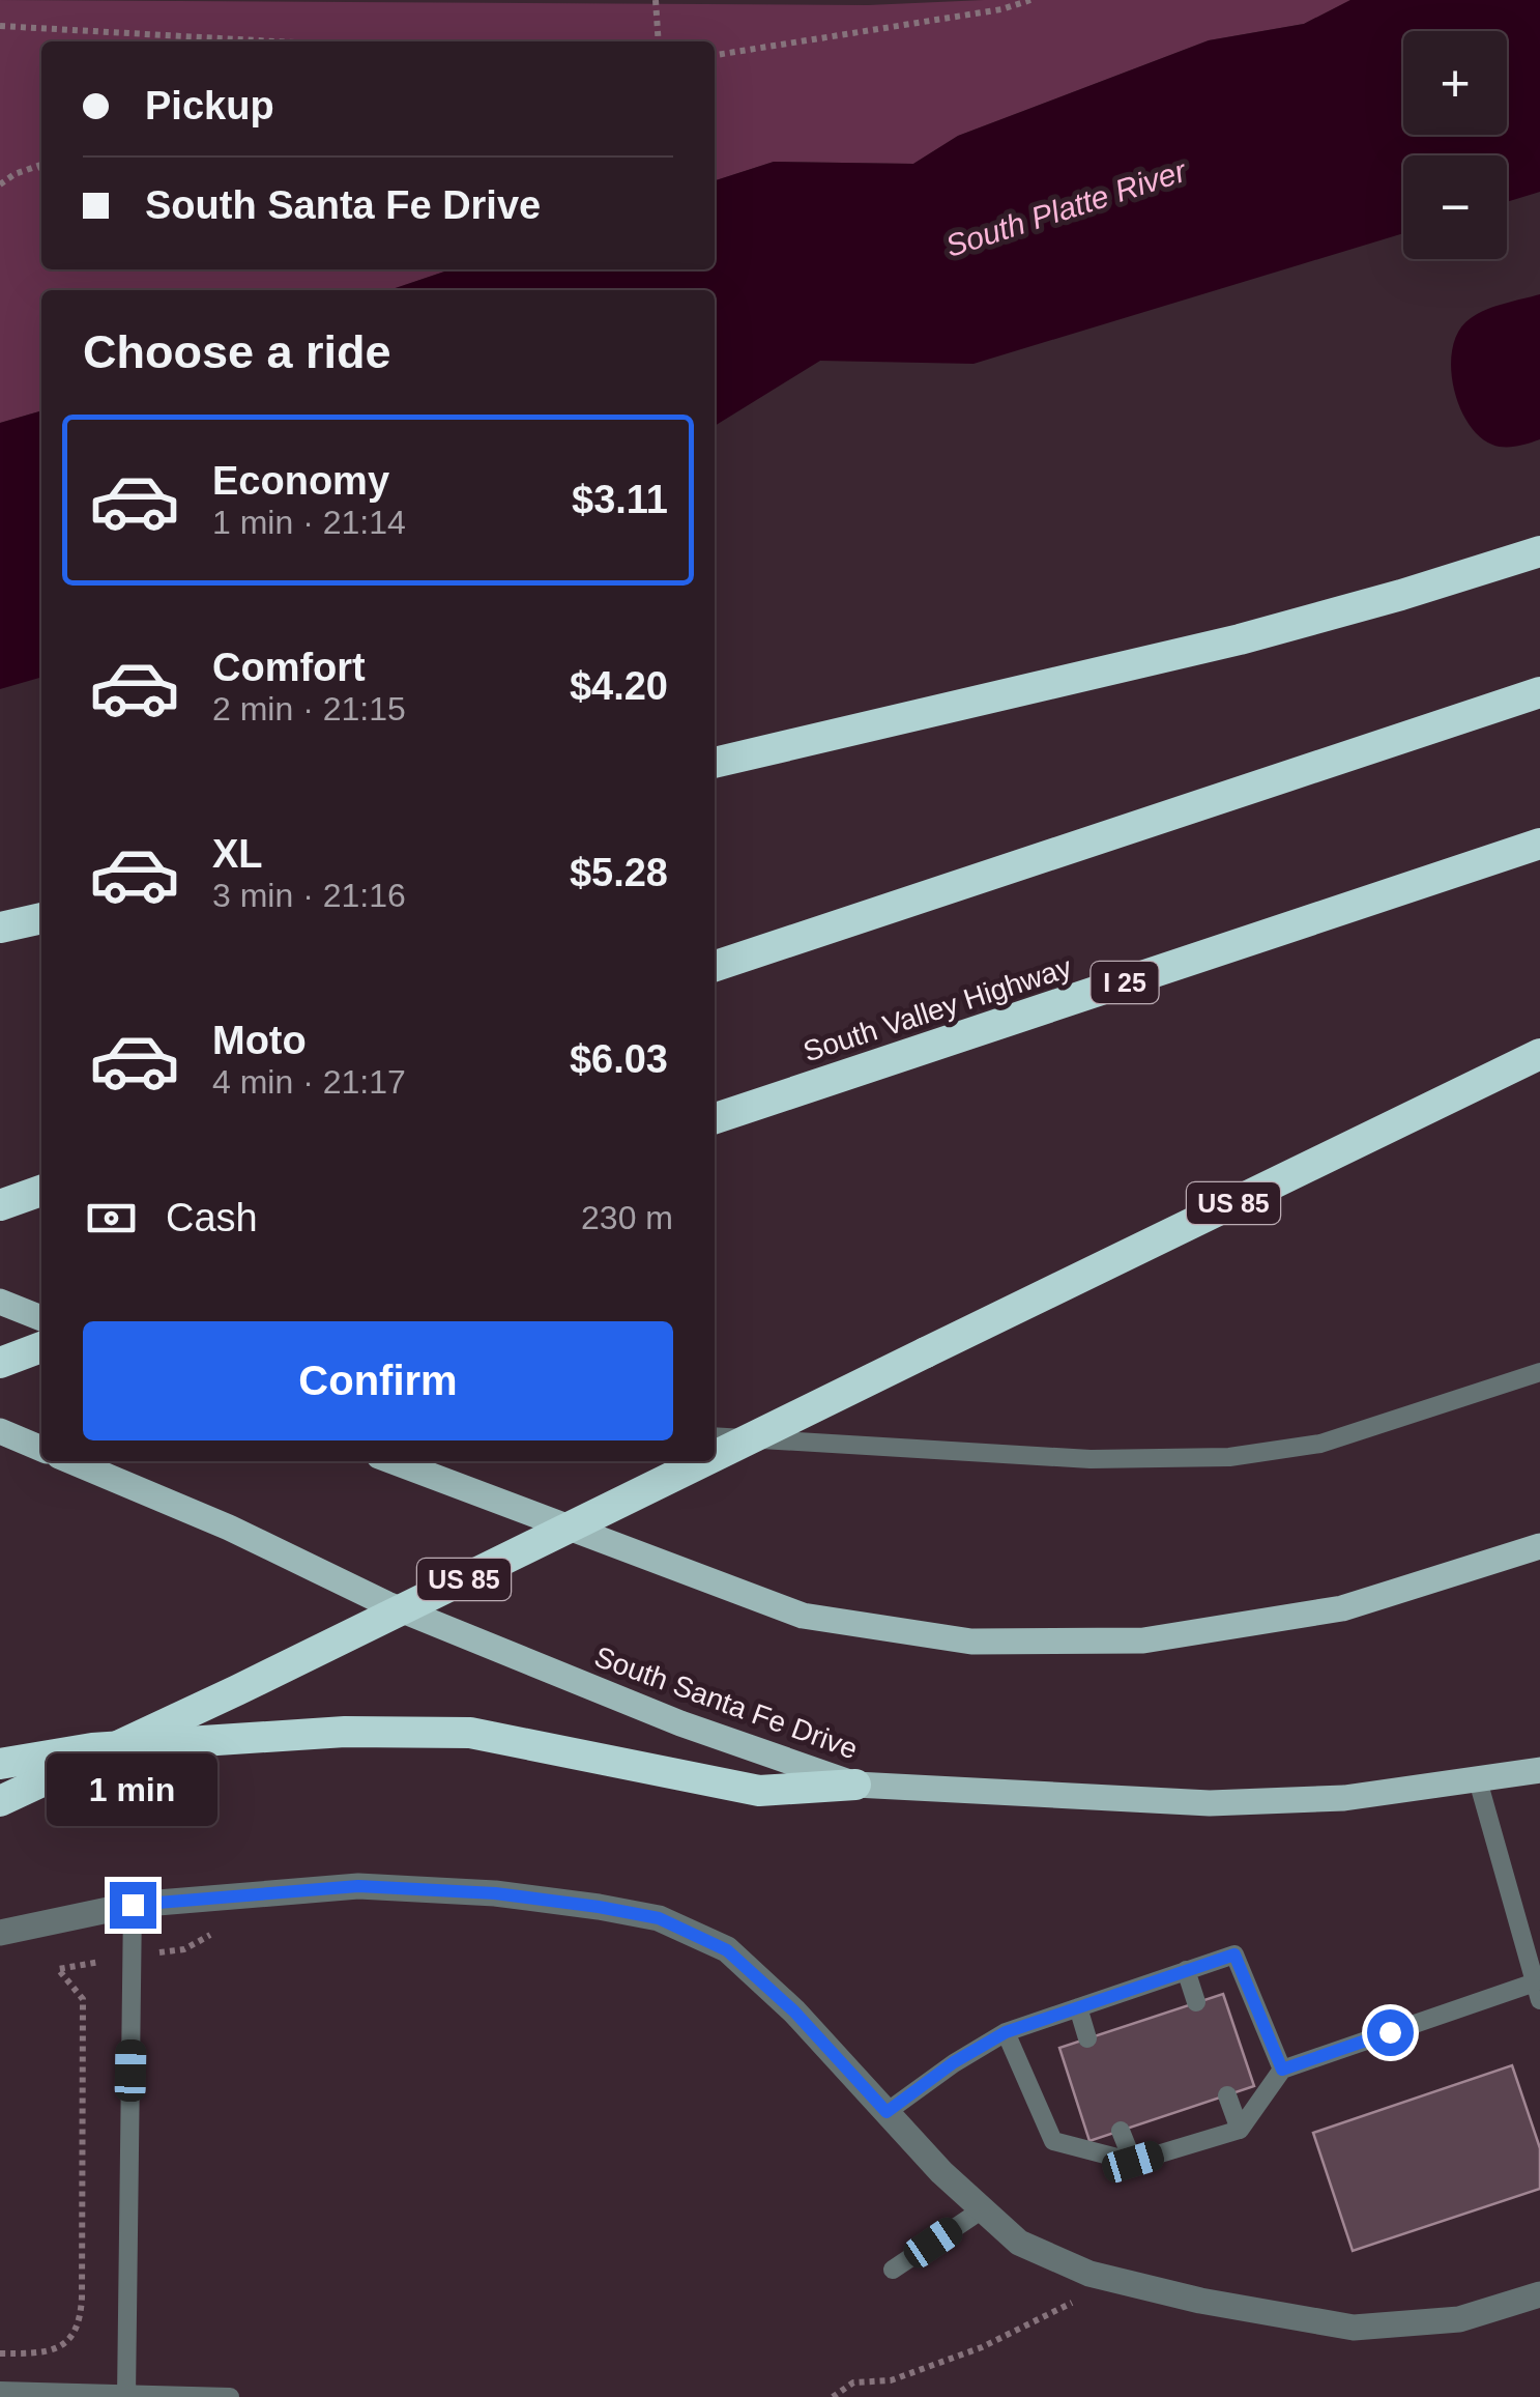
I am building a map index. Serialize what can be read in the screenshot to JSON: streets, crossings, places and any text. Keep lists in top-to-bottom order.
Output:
{
  "streets": {
    "highway": ["I 25", "South Valley Highway", "US 85"],
    "main road": ["South Santa Fe Drive"]
  },
  "water": ["South Platte River"],
  "page": {
    "map_buttons": ["+", "−"],
    "banner": ["Pickup", "South Santa Fe Drive"],
    "heading": "Choose a ride",
    "list": [
      {
        "name": "Economy",
        "note": "1 min · 21:14",
        "value": "$3.11"
      },
      {
        "name": "Comfort",
        "note": "2 min · 21:15",
        "value": "$4.20"
      },
      {
        "name": "XL",
        "note": "3 min · 21:16",
        "value": "$5.28"
      },
      {
        "name": "Moto",
        "note": "4 min · 21:17",
        "value": "$6.03"
      }
    ],
    "pay": ["Cash", "230 m"],
    "buttons": "Confirm",
    "bubble": "1 min"
  }
}
